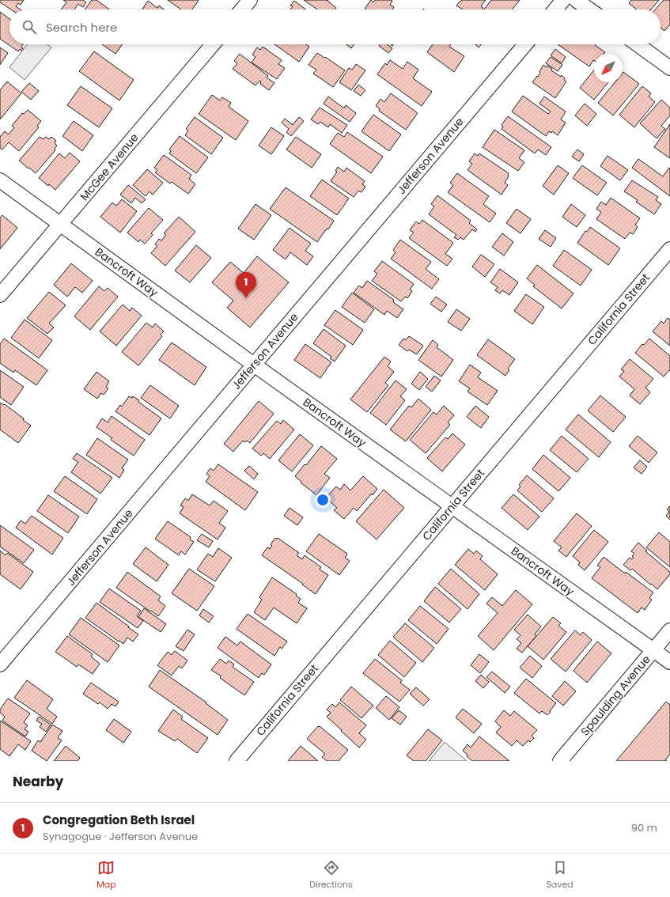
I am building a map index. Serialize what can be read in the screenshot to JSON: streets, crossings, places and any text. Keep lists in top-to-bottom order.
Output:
{
  "streets": {
    "street": [
      "Jefferson Avenue",
      "McGee Avenue",
      "Bancroft Way",
      "California Street",
      "Spaulding Avenue"
    ]
  },
  "crossings": [
    ["Jefferson Avenue", "Bancroft Way"],
    ["McGee Avenue", "Bancroft Way"],
    ["Bancroft Way", "California Street"],
    ["Bancroft Way", "Spaulding Avenue"]
  ],
  "north": "bottom left",
  "page": {
    "search": "Search here",
    "pins": "1",
    "heading": "Nearby",
    "list": [
      {
        "mark": "1",
        "name": "Congregation Beth Israel",
        "note": "Synagogue · Jefferson Avenue",
        "value": "90 m"
      }
    ],
    "nav": ["Map", "Directions", "Saved"]
  }
}
